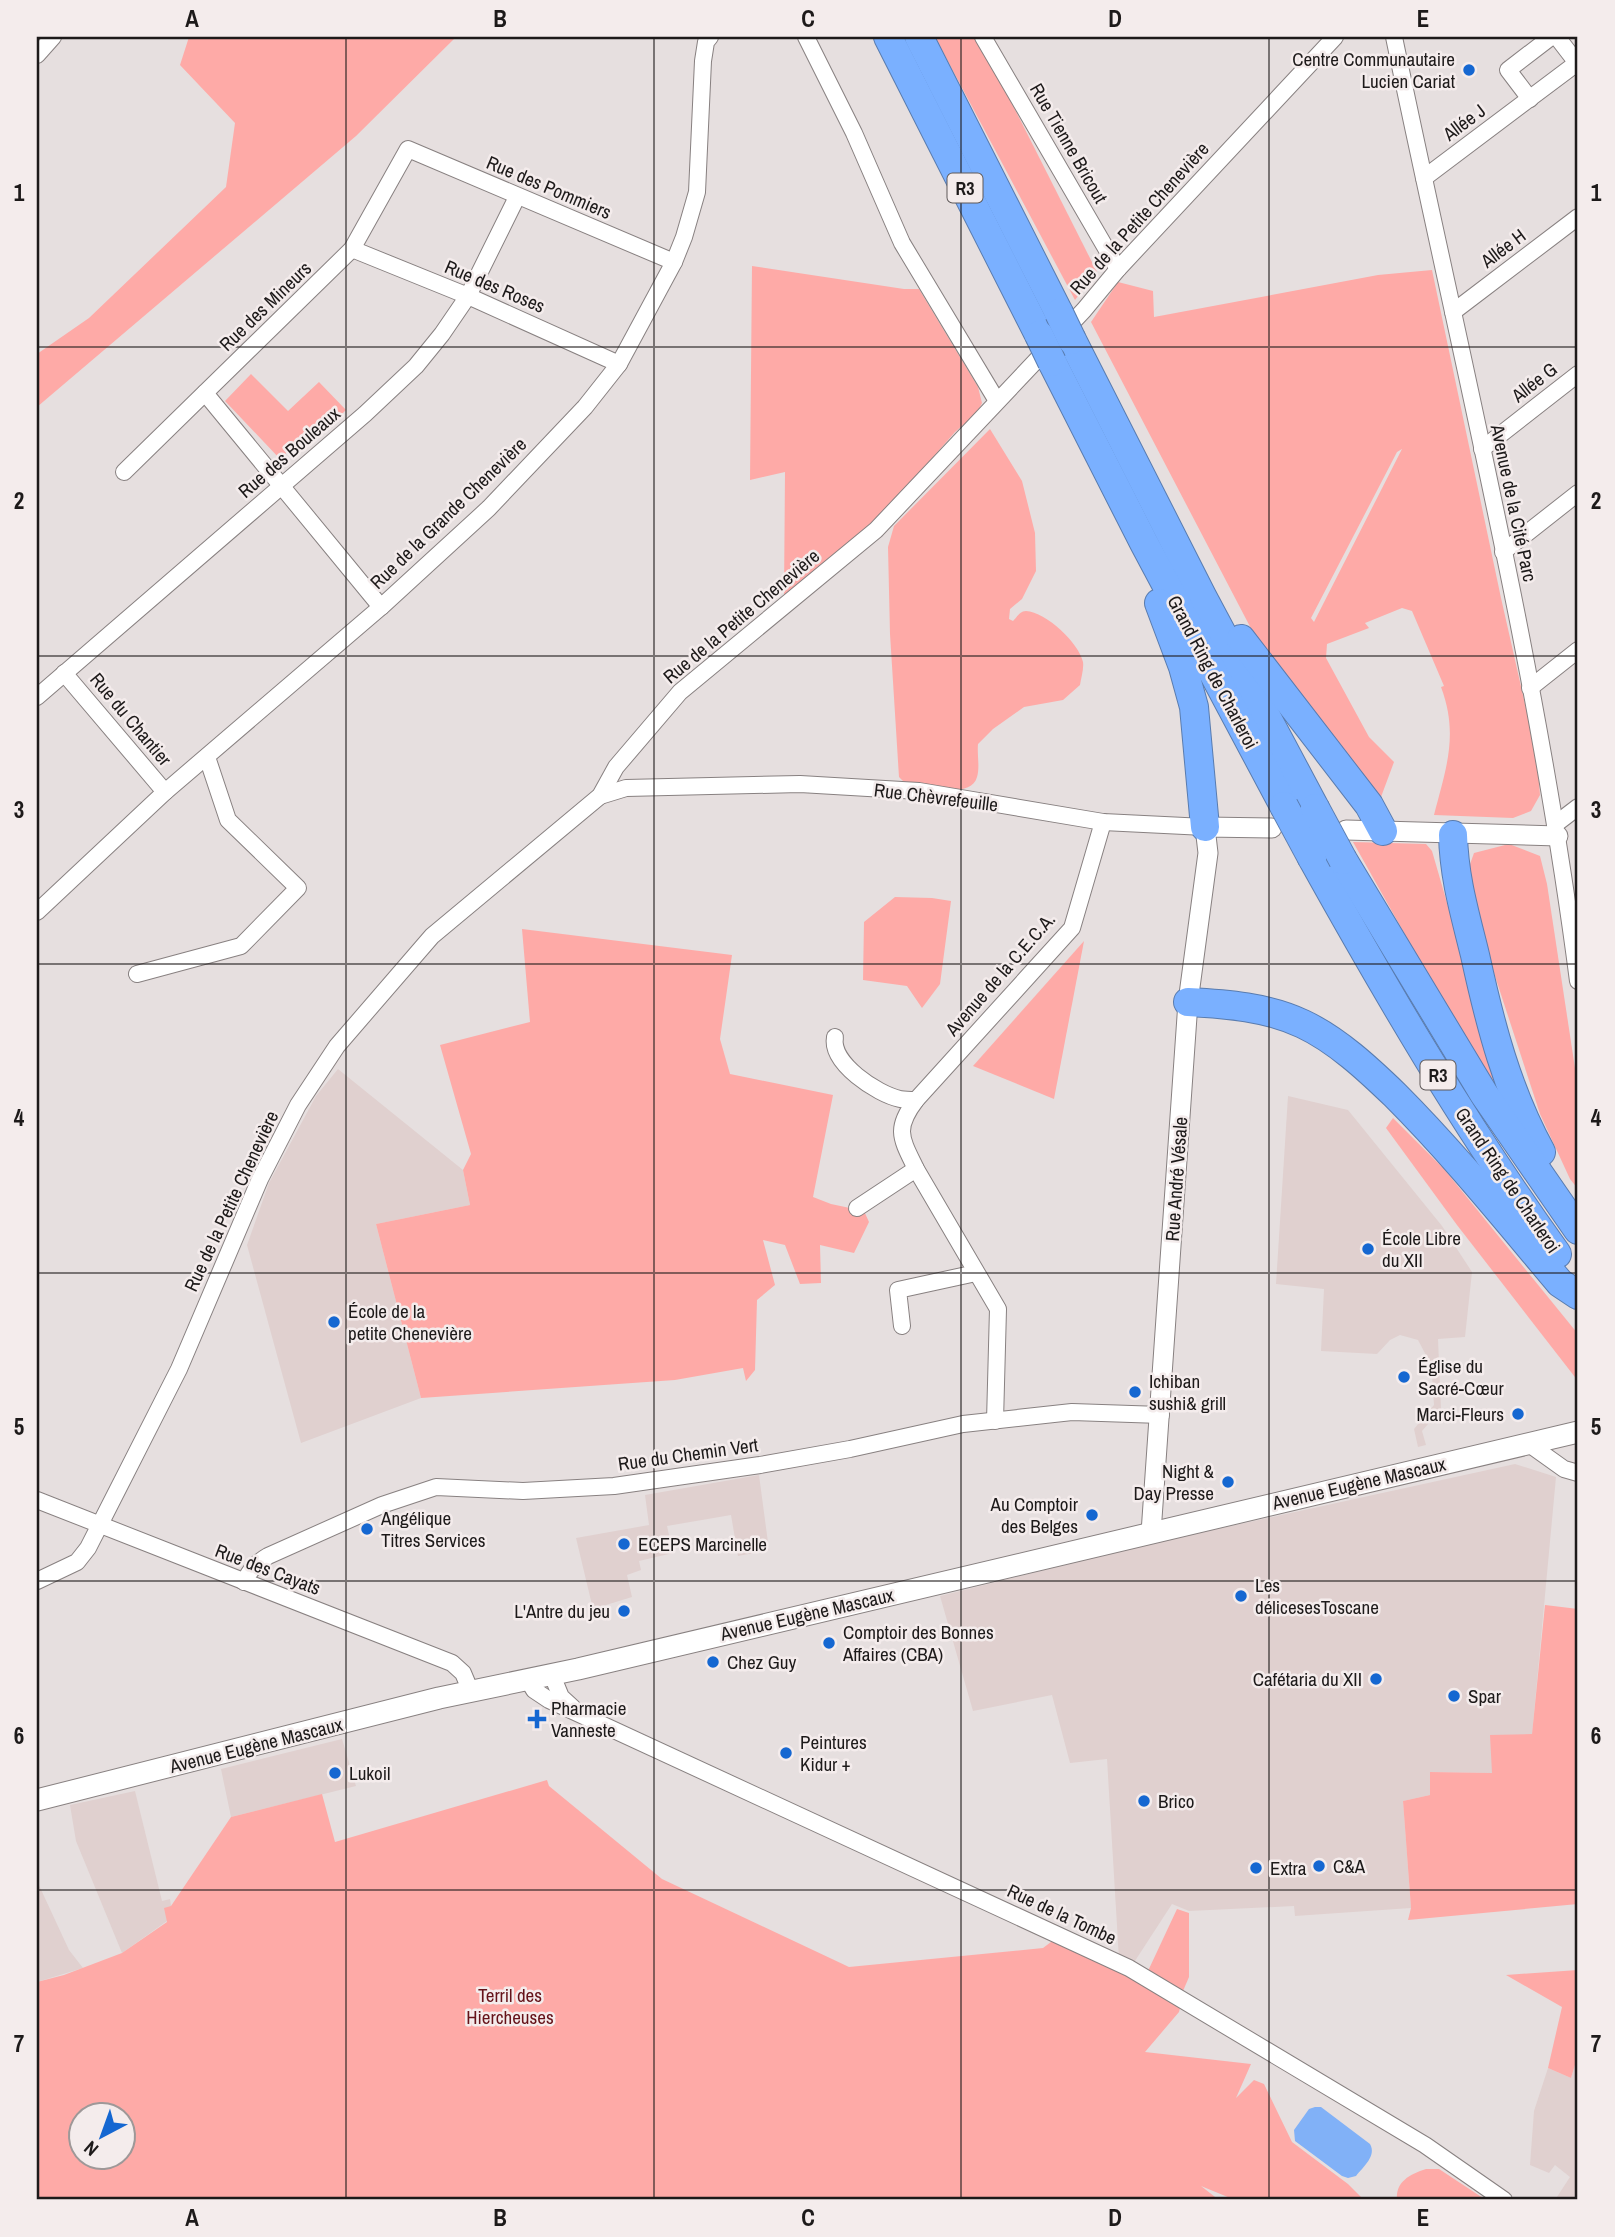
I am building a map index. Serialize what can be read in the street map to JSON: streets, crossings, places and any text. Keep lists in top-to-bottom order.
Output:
{
  "streets": {
    "highway": ["R3", "Grand Ring de Charleroi"],
    "main road": ["Avenue Eugène Mascaux"],
    "street": [
      "Allée J",
      "Rue Tienne Bricout",
      "Rue des Pommiers",
      "Rue de la Petite Chenevière",
      "Allée H",
      "Rue des Roses",
      "Rue des Mineurs",
      "Allée G",
      "Rue des Bouleaux",
      "Avenue de la Cité Parc",
      "Rue de la Grande Chenevière",
      "Rue du Chantier",
      "Rue Chèvrefeuille",
      "Avenue de la C.E.C.A.",
      "Rue André Vésale",
      "Rue du Chemin Vert",
      "Rue des Cayats",
      "Rue de la Tombe"
    ]
  },
  "crossings": [
    ["Allée J", "Avenue de la Cité Parc"],
    ["Rue Tienne Bricout", "Rue de la Petite Chenevière"],
    ["Rue des Pommiers", "Rue des Mineurs"],
    ["Rue des Pommiers", "Rue des Bouleaux"],
    ["Rue des Pommiers", "Rue de la Grande Chenevière"],
    ["Rue de la Petite Chenevière", "Rue Chèvrefeuille"],
    ["Rue de la Petite Chenevière", "Rue des Cayats"],
    ["Allée H", "Avenue de la Cité Parc"],
    ["Rue des Roses", "Rue des Mineurs"],
    ["Rue des Roses", "Rue des Bouleaux"],
    ["Rue des Roses", "Rue de la Grande Chenevière"],
    ["Allée G", "Avenue de la Cité Parc"],
    ["Rue des Bouleaux", "Rue du Chantier"],
    ["Rue de la Grande Chenevière", "Rue du Chantier"],
    ["Grand Ring de Charleroi", "Rue Chèvrefeuille"],
    ["Rue Chèvrefeuille", "Avenue de la C.E.C.A."],
    ["Rue Chèvrefeuille", "Rue André Vésale"],
    ["Avenue de la C.E.C.A.", "Rue du Chemin Vert"],
    ["Rue André Vésale", "Rue du Chemin Vert"],
    ["Rue André Vésale", "Avenue Eugène Mascaux"],
    ["Rue du Chemin Vert", "Rue des Cayats"],
    ["Avenue Eugène Mascaux", "Rue des Cayats"],
    ["Avenue Eugène Mascaux", "Rue de la Tombe"]
  ],
  "parks": ["Terril des Hiercheuses"],
  "places": {
    "other": [
      "Centre Communautaire Lucien Cariat",
      "École Libre du XII",
      "École de la petite Chenevière",
      "Église du Sacré-Cœur",
      "Ichiban sushi& grill",
      "Marci-Fleurs",
      "Night & Day Presse",
      "Au Comptoir des Belges",
      "Angélique Titres Services",
      "ECEPS Marcinelle",
      "Les délicesesToscane",
      "L'Antre du jeu",
      "Comptoir des Bonnes Affaires (CBA)",
      "Chez Guy",
      "Cafétaria du XII",
      "Spar",
      "Peintures Kidur +",
      "Lukoil",
      "Brico",
      "C&A",
      "Extra"
    ],
    "health": ["Pharmacie Vanneste"]
  },
  "north": "bottom left",
  "grid": {
    "columns": [
      "A",
      "B",
      "C",
      "D",
      "E"
    ],
    "rows": [
      "1",
      "2",
      "3",
      "4",
      "5",
      "6",
      "7"
    ]
  }
}
